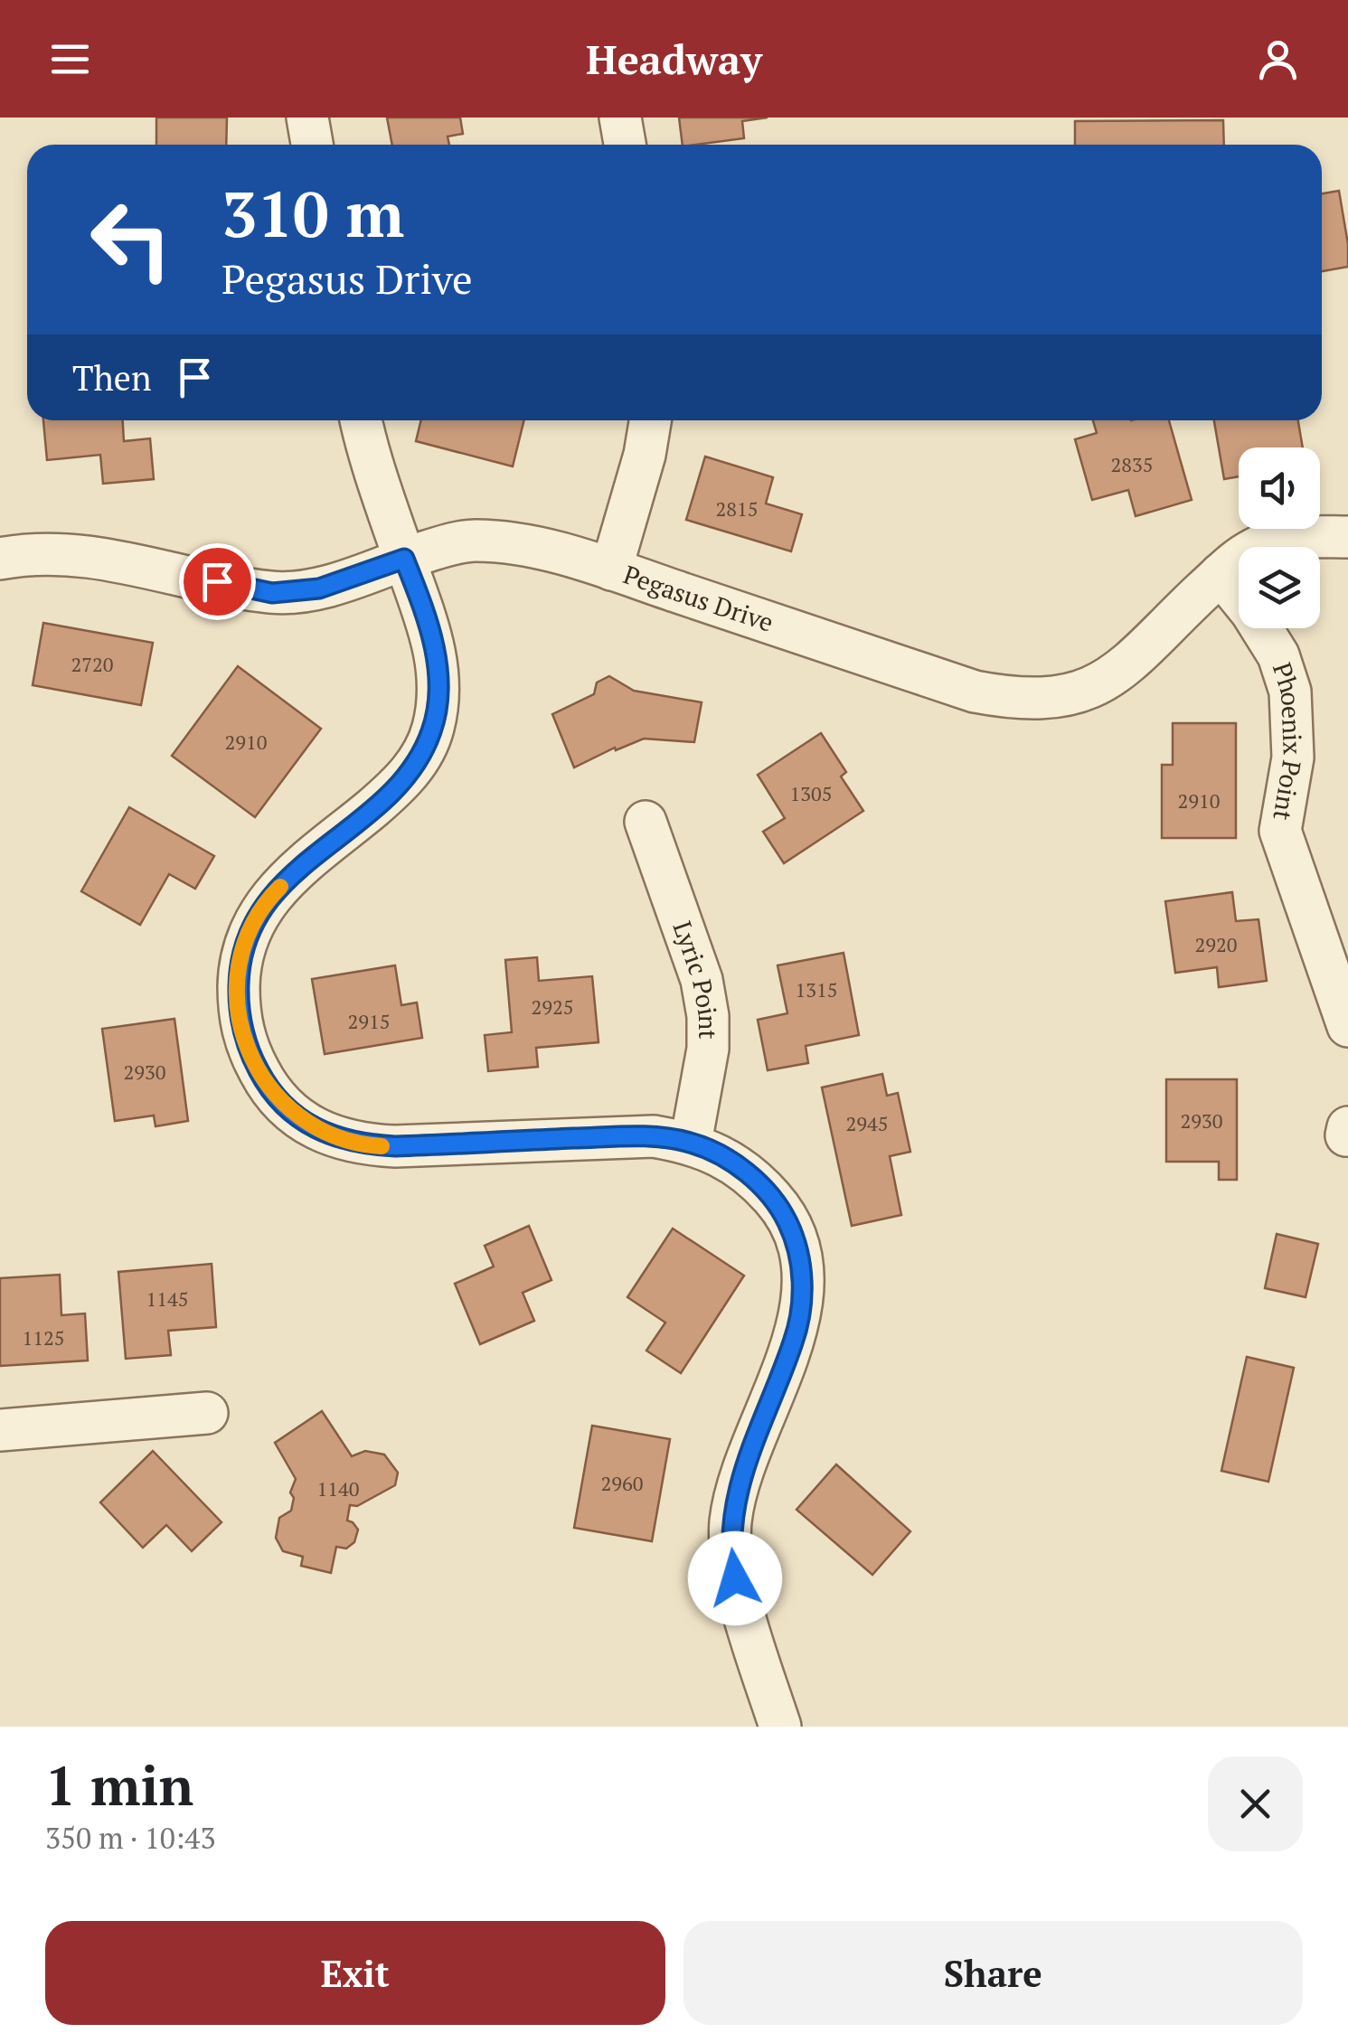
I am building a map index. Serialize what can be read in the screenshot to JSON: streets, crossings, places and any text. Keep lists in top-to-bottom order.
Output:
{
  "streets": {
    "street": ["Pegasus Drive", "Phoenix Point", "Lyric Point"]
  },
  "crossings": [
    ["Pegasus Drive", "Phoenix Point"]
  ],
  "house_numbers": [
    "2835",
    "2815",
    "2720",
    "2910",
    "1305",
    "2910",
    "2920",
    "1315",
    "2925",
    "2915",
    "2930",
    "2930",
    "2945",
    "1145",
    "1125",
    "2960",
    "1140"
  ],
  "page": {
    "header": "Headway",
    "turn": ["310 m", "Pegasus Drive"],
    "then": "Then",
    "heading": ["1 min", "350 m · 10:43"],
    "buttons": ["Exit", "Share"]
  }
}
